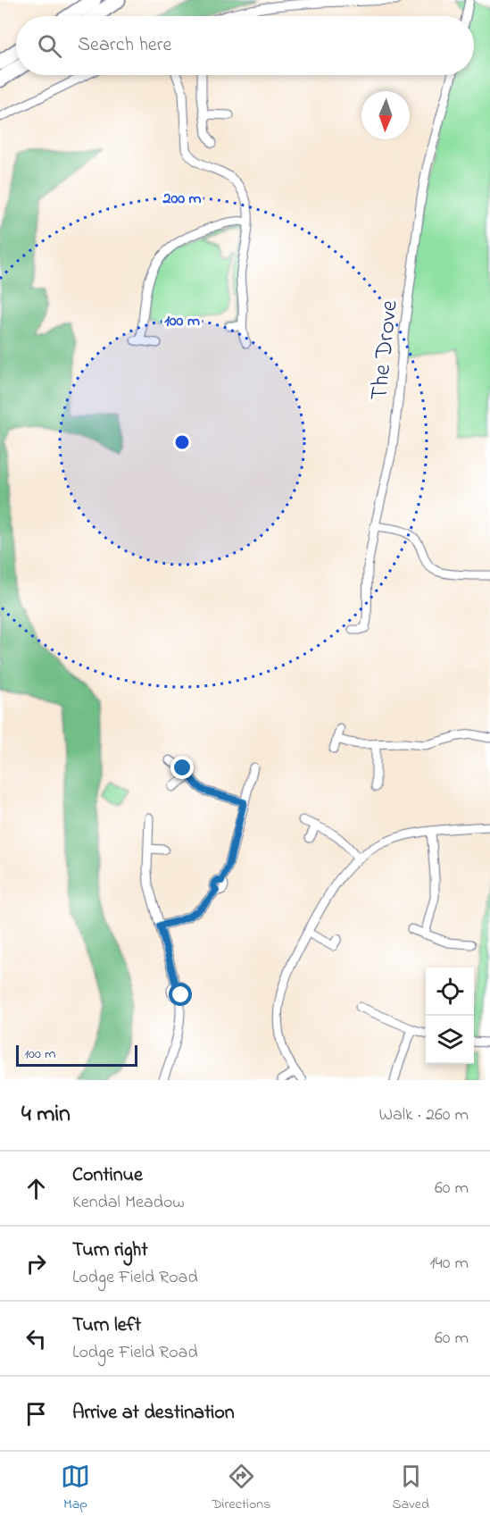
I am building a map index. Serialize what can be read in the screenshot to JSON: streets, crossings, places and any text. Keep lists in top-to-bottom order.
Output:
{
  "streets": {
    "street": ["The Drove"]
  },
  "scale_bar": "100 m",
  "north": "bottom",
  "page": {
    "search": "Search here",
    "scale": "100 m",
    "heading": ["4 min", "Walk · 260 m"],
    "list": [
      ["Continue", "Kendal Meadow", "60 m"],
      ["Turn right", "Lodge Field Road", "140 m"],
      ["Turn left", "Lodge Field Road", "60 m"],
      "Arrive at destination"
    ],
    "nav": ["Map", "Directions", "Saved"]
  },
  "rings": ["200 m", "100 m"]
}
